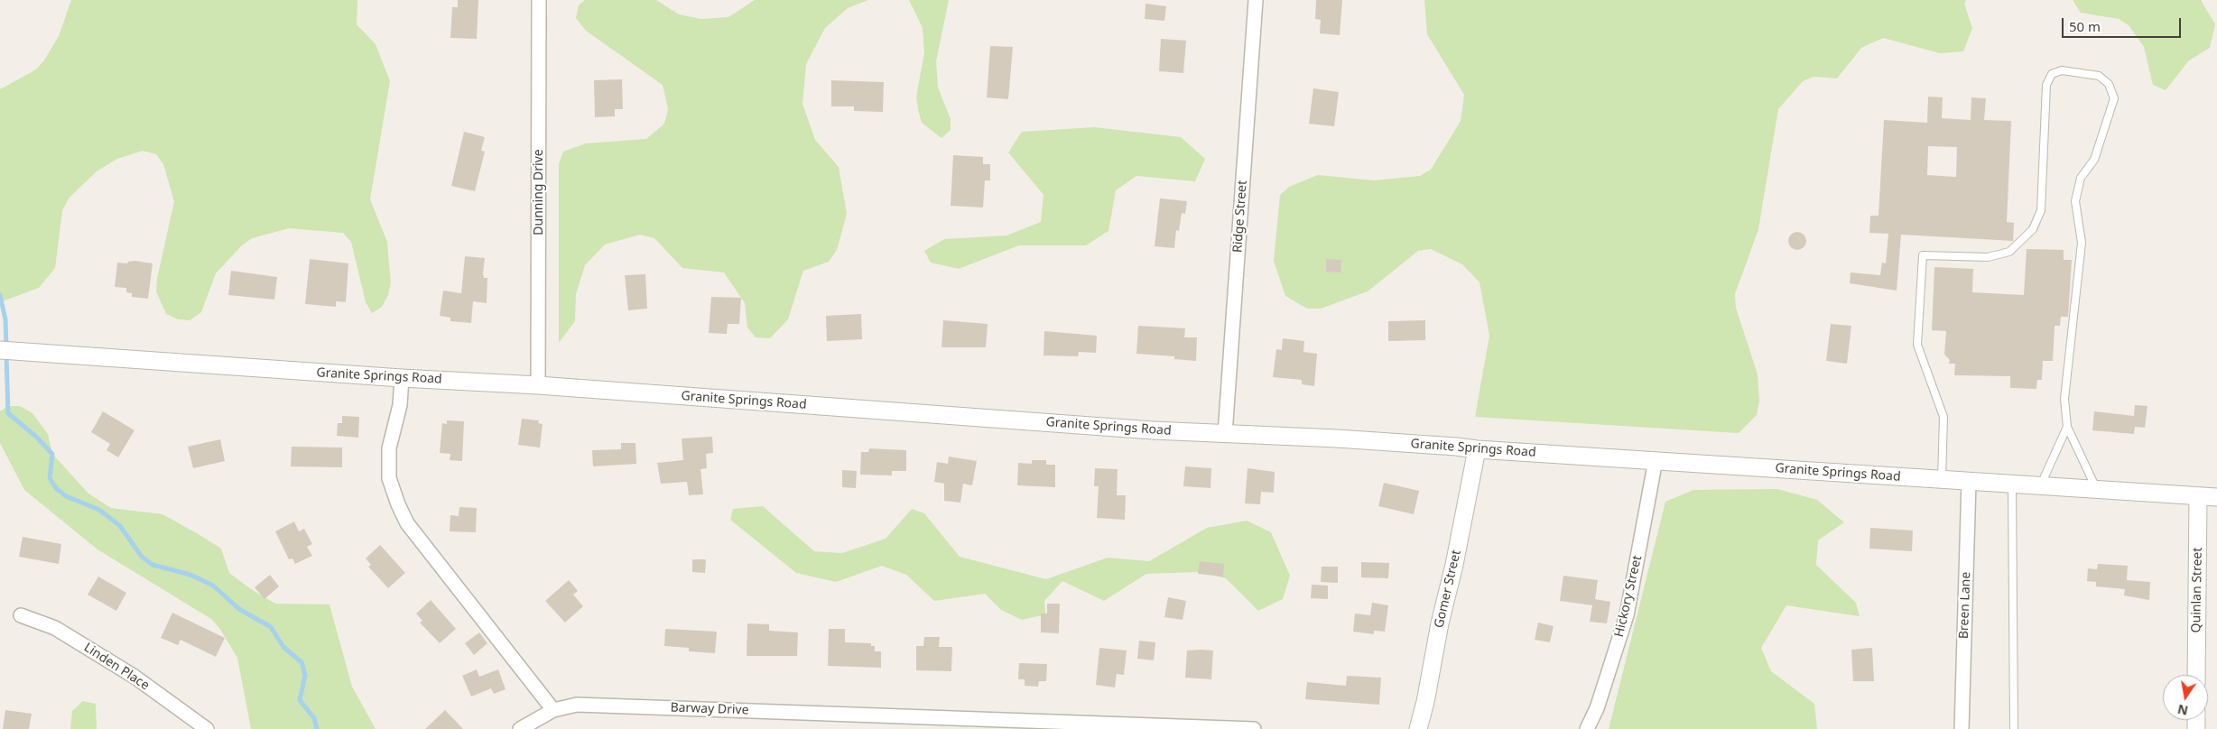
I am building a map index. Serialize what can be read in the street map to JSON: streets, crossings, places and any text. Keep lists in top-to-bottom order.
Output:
{
  "streets": {
    "street": [
      "Dunning Drive",
      "Ridge Street",
      "Granite Springs Road",
      "Gomer Street",
      "Quinlan Street",
      "Hickory Street",
      "Breen Lane",
      "Linden Place",
      "Barway Drive"
    ]
  },
  "crossings": [
    ["Dunning Drive", "Granite Springs Road"],
    ["Ridge Street", "Granite Springs Road"],
    ["Granite Springs Road", "Gomer Street"],
    ["Granite Springs Road", "Quinlan Street"],
    ["Granite Springs Road", "Hickory Street"],
    ["Granite Springs Road", "Breen Lane"]
  ],
  "scale_bar": "50 m",
  "north": "bottom"
}
